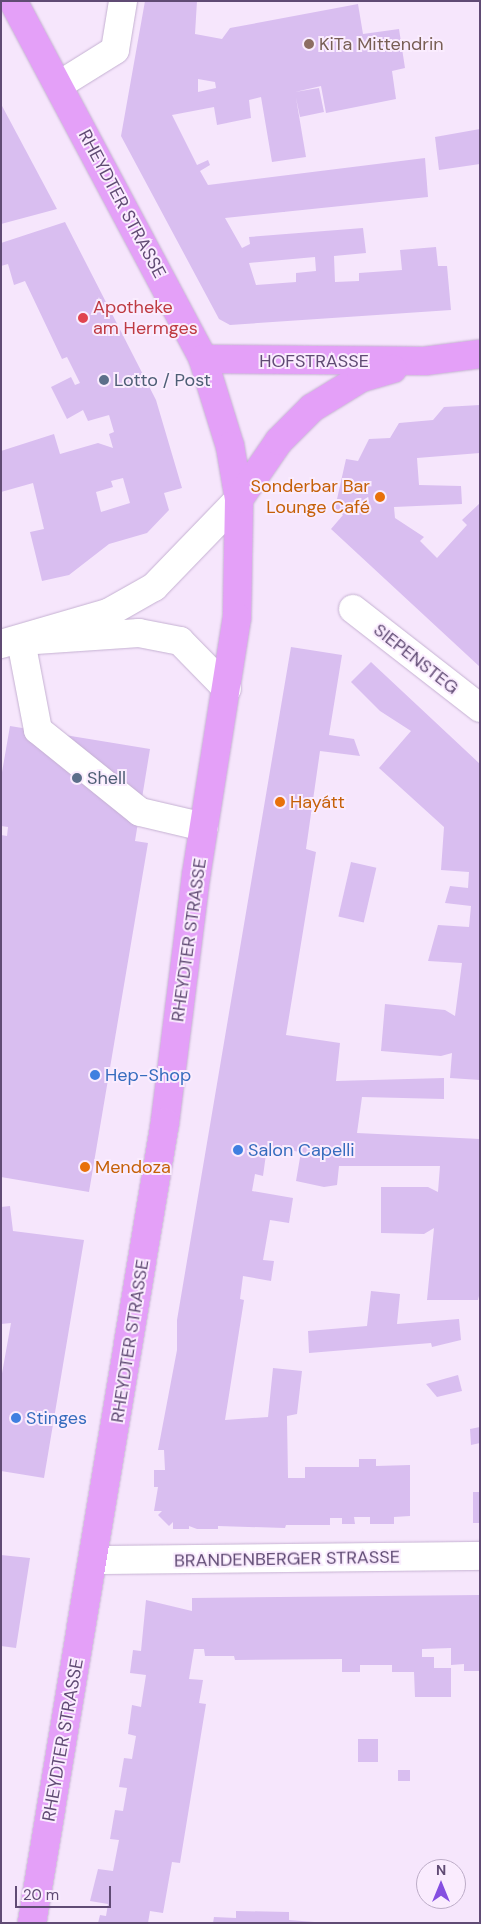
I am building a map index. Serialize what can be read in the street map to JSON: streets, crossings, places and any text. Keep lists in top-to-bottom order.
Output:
{
  "streets": {
    "main road": ["RHEYDTER STRASSE", "HOFSTRASSE"],
    "street": ["SIEPENSTEG", "BRANDENBERGER STRASSE"]
  },
  "crossings": [
    ["RHEYDTER STRASSE", "HOFSTRASSE"],
    ["RHEYDTER STRASSE", "BRANDENBERGER STRASSE"]
  ],
  "places": [
    "KiTa Mittendrin",
    "Apotheke am Hermges",
    "Lotto / Post",
    "Sonderbar Bar Lounge Café",
    "Shell",
    "Hayátt",
    "Hep-Shop",
    "Salon Capelli",
    "Mendoza",
    "Stinges"
  ],
  "scale_bar": "20 m",
  "north": "top"
}
